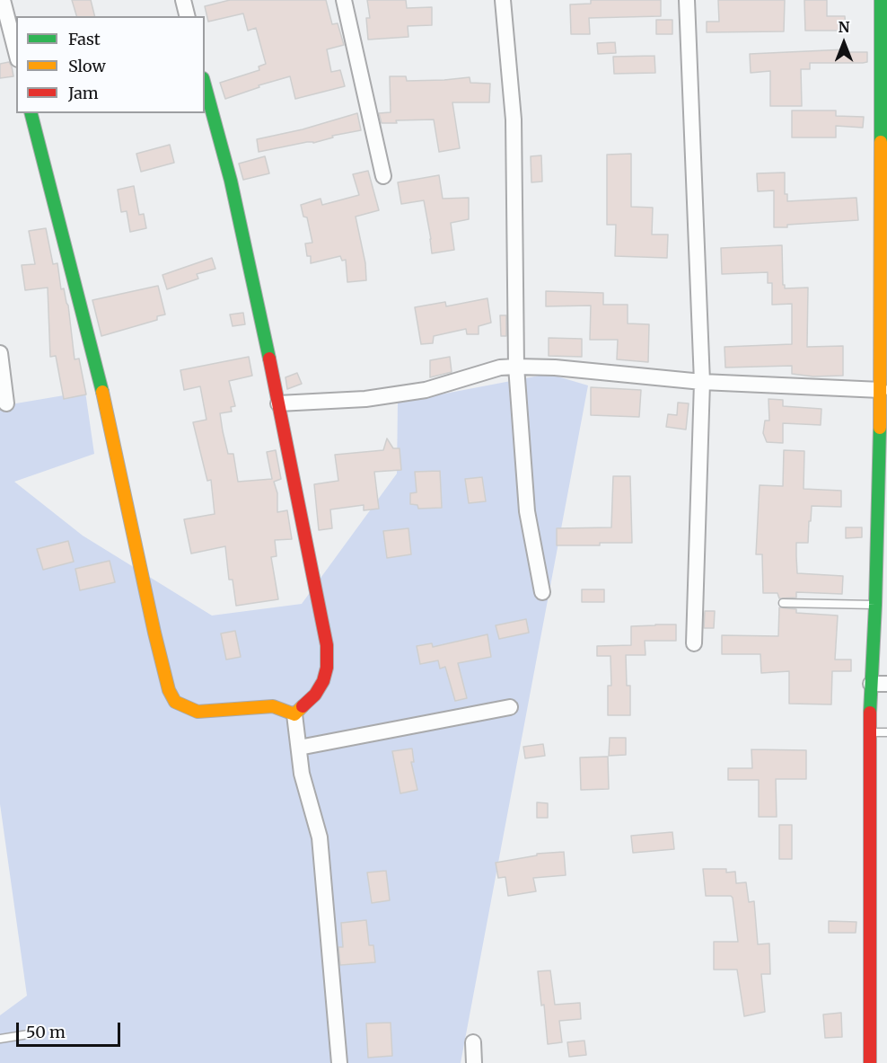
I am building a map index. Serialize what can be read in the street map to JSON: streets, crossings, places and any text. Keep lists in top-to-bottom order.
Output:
{
  "legend": ["Fast", "Slow", "Jam"],
  "scale_bar": "50 m",
  "north": "top"
}
